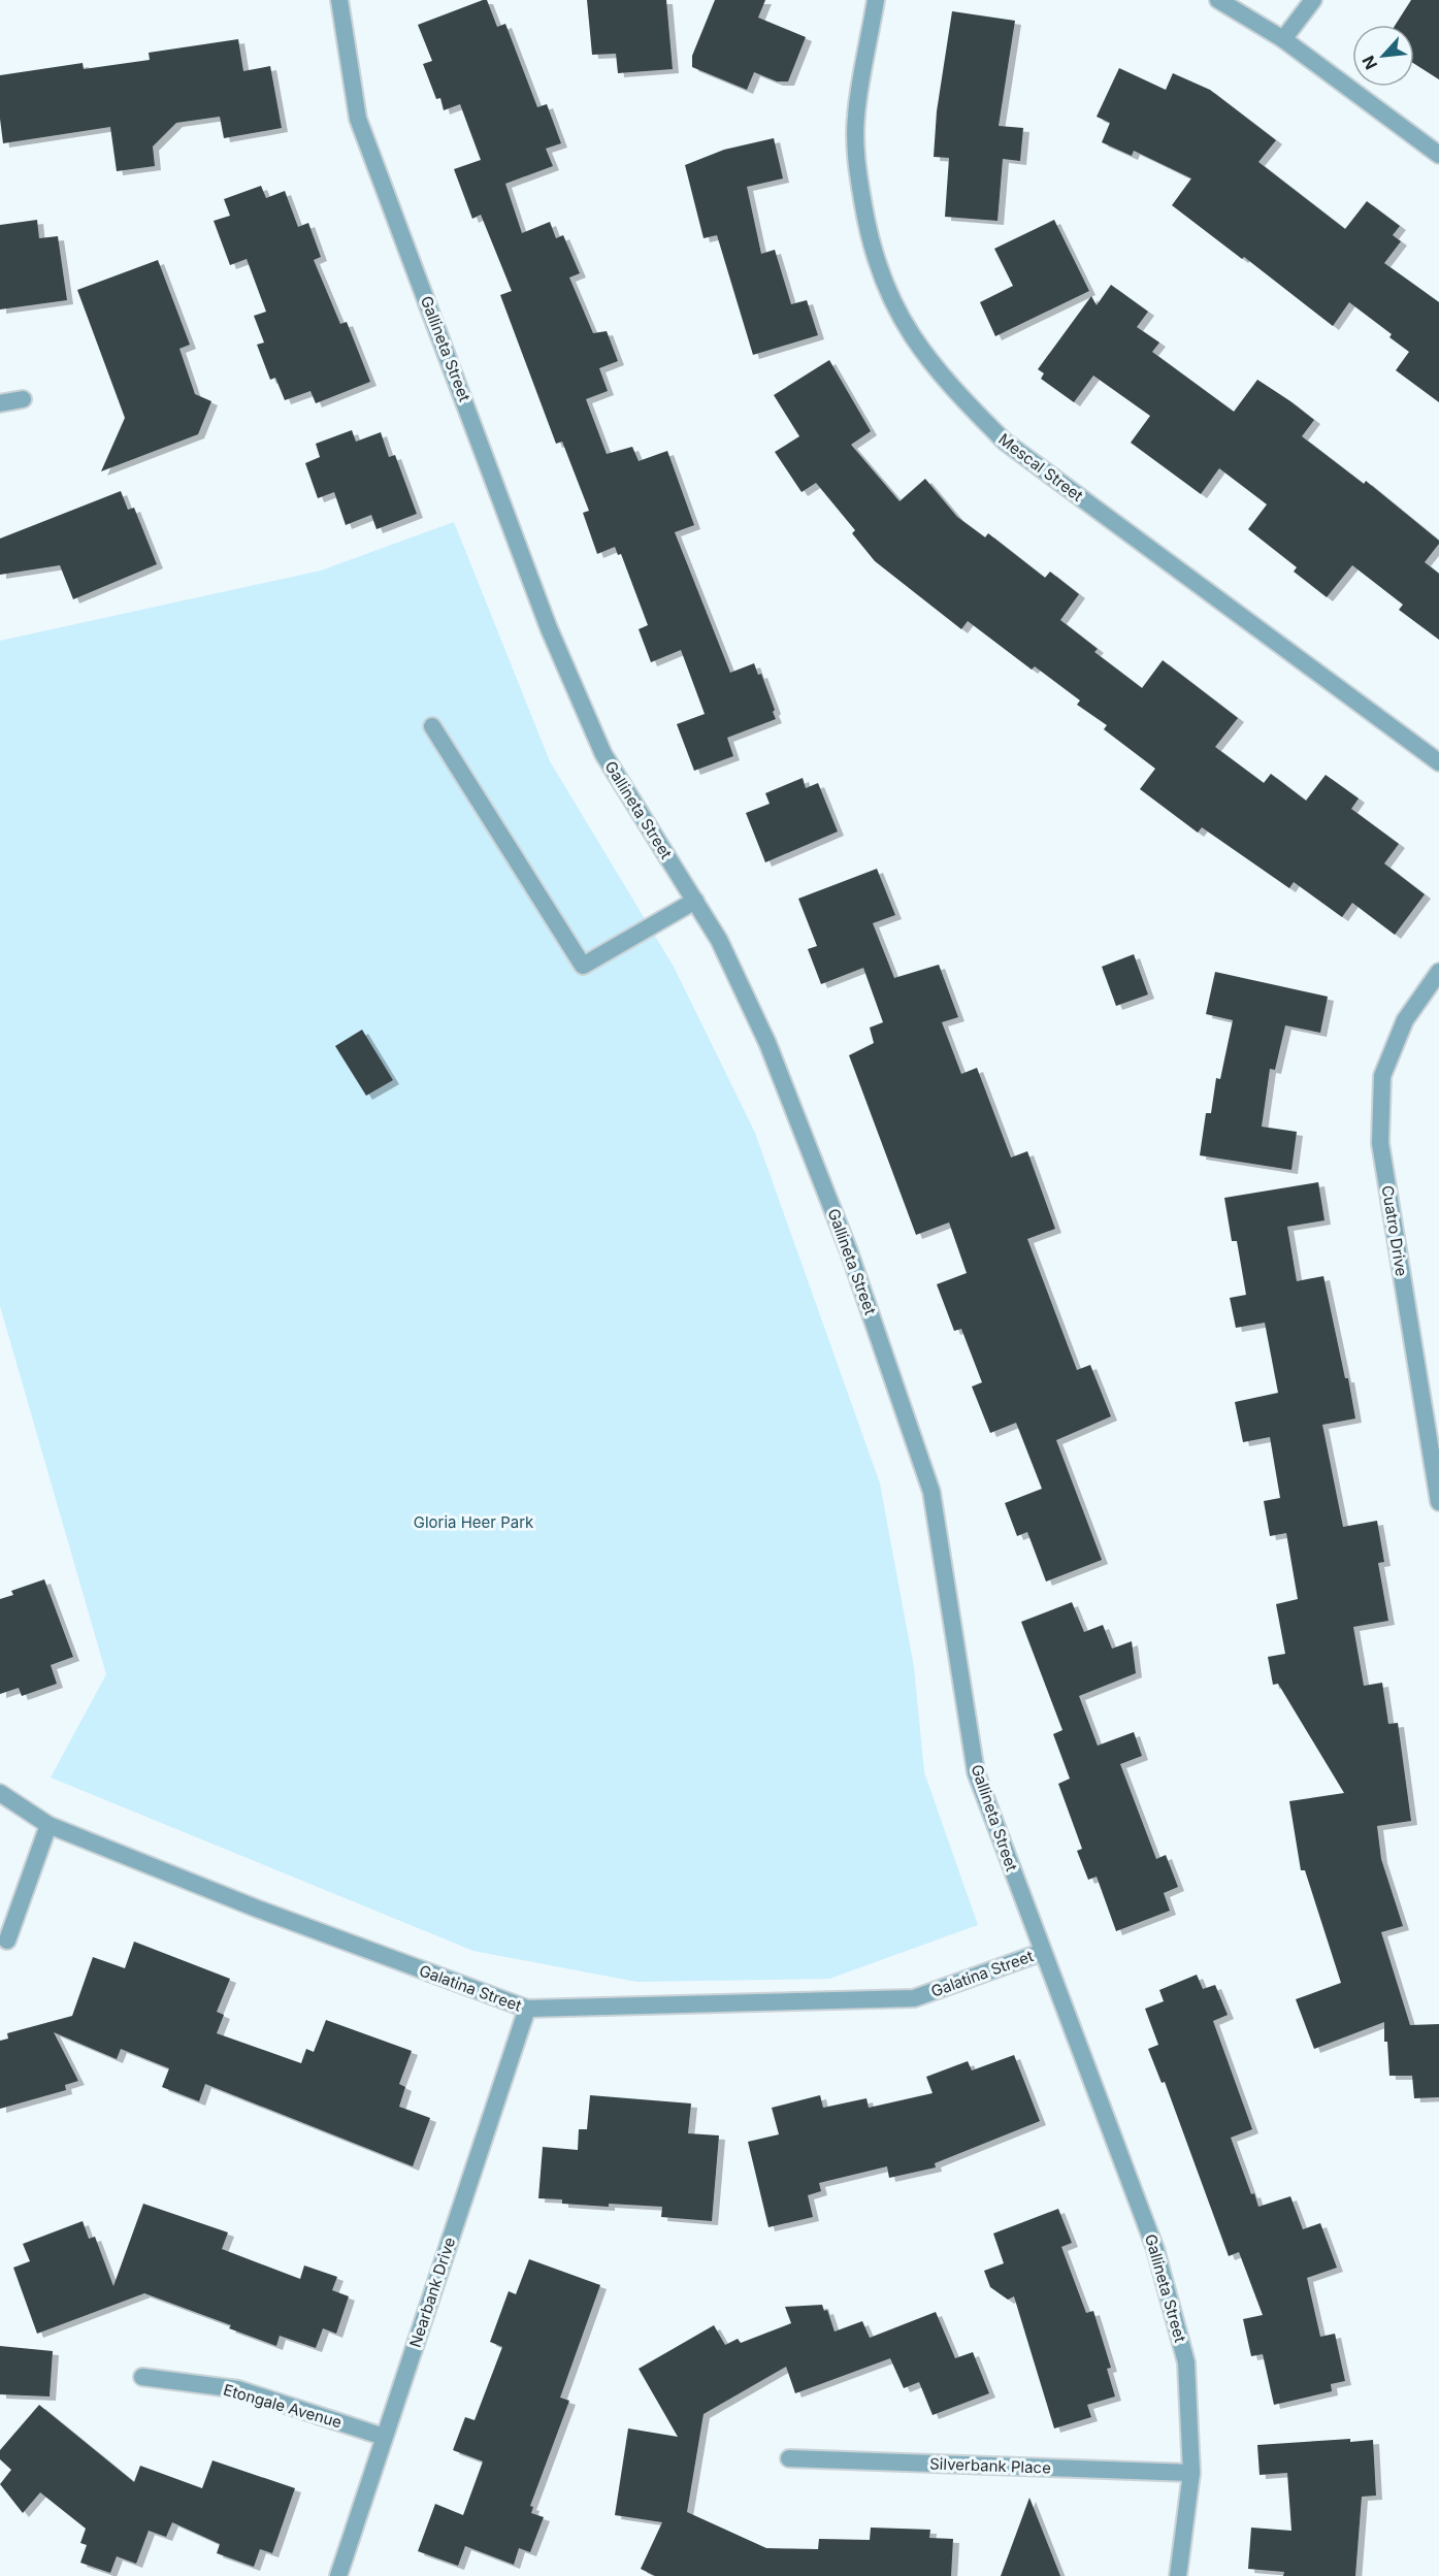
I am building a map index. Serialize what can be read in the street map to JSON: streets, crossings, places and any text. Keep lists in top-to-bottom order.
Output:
{
  "streets": {
    "street": [
      "Gallineta Street",
      "Mescal Street",
      "Cuatro Drive",
      "Galatina Street",
      "Nearbank Drive",
      "Etongale Avenue",
      "Silverbank Place"
    ]
  },
  "crossings": [
    ["Gallineta Street", "Galatina Street"],
    ["Gallineta Street", "Silverbank Place"],
    ["Galatina Street", "Nearbank Drive"],
    ["Nearbank Drive", "Etongale Avenue"]
  ],
  "parks": ["Gloria Heer Park"],
  "north": "bottom left"
}
